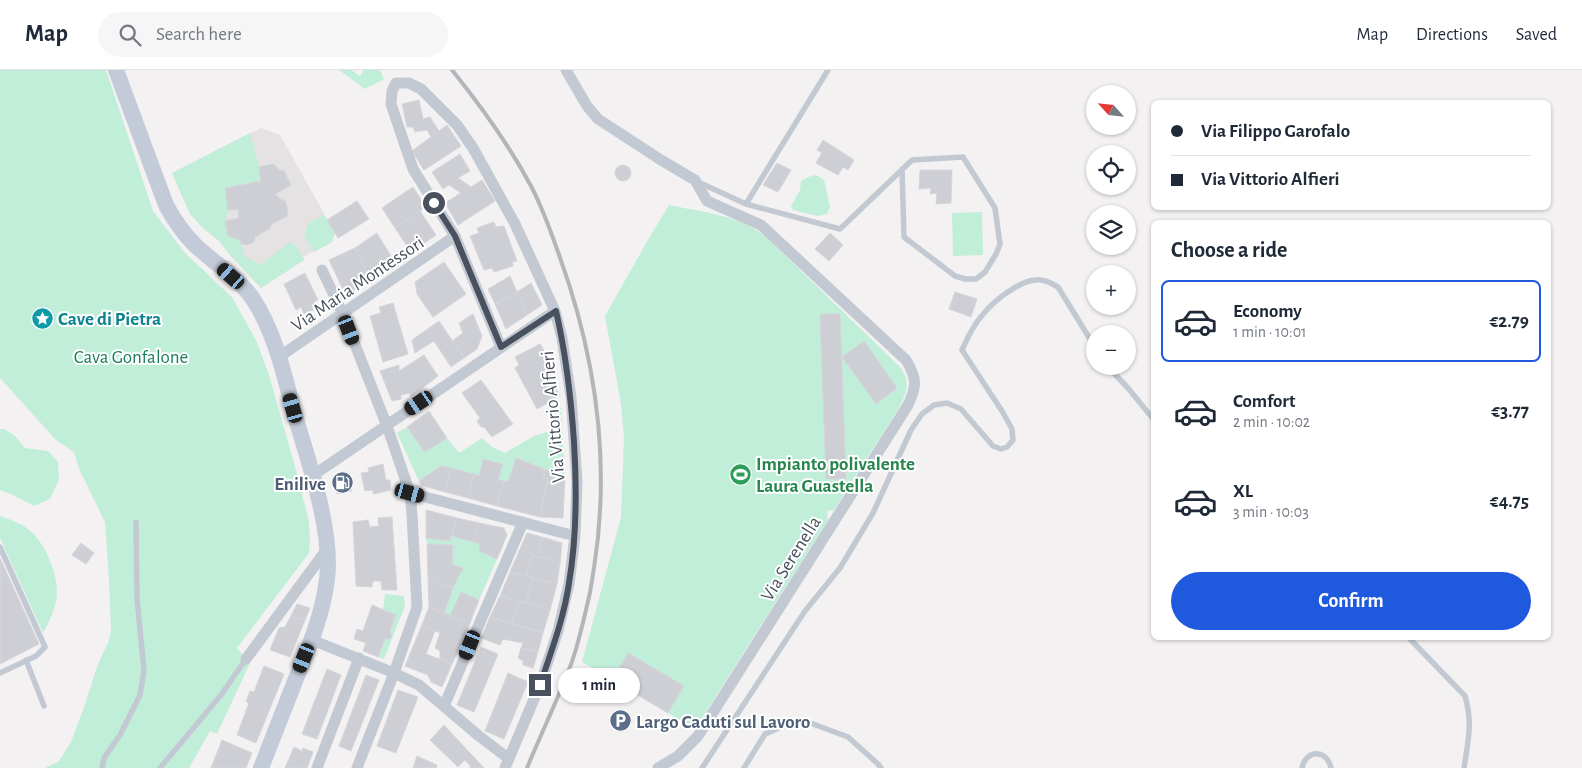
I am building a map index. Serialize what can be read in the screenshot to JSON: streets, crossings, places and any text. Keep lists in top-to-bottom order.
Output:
{
  "streets": {
    "street": ["Via Maria Montessori", "Via Vittorio Alfieri", "Via Serenella"]
  },
  "crossings": [
    ["Via Maria Montessori", "Via Vittorio Alfieri"]
  ],
  "parks": ["Cava Gonfalone"],
  "places": {
    "place": ["Cave di Pietra"],
    "sports": ["Impianto polivalente Laura Guastella"],
    "fuel station": ["Enilive"],
    "parking": ["Largo Caduti sul Lavoro"]
  },
  "north": "top left",
  "page": {
    "header": "Map",
    "search": "Search here",
    "nav": ["Map", "Directions", "Saved"],
    "map_buttons": ["+", "−"],
    "banner": ["Via Filippo Garofalo", "Via Vittorio Alfieri"],
    "heading": "Choose a ride",
    "list": [
      {
        "name": "Economy",
        "note": "1 min · 10:01",
        "value": "€2.79"
      },
      {
        "name": "Comfort",
        "note": "2 min · 10:02",
        "value": "€3.77"
      },
      {
        "name": "XL",
        "note": "3 min · 10:03",
        "value": "€4.75"
      }
    ],
    "buttons": "Confirm",
    "bubble": "1 min"
  }
}
